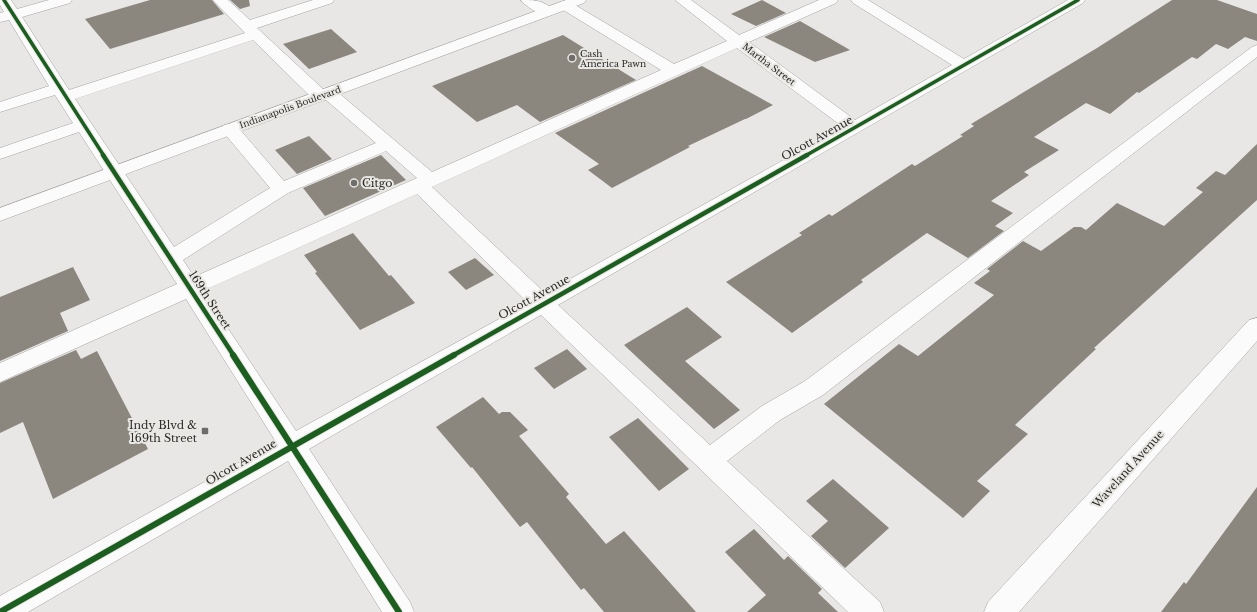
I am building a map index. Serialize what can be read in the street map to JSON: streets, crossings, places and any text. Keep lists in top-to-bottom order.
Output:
{
  "streets": {
    "street": [
      "Martha Street",
      "Indianapolis Boulevard",
      "Olcott Avenue",
      "169th Street",
      "Waveland Avenue"
    ]
  },
  "crossings": [
    ["Martha Street", "Olcott Avenue"],
    ["Indianapolis Boulevard", "169th Street"],
    ["Olcott Avenue", "169th Street"]
  ],
  "places": {
    "other": ["Cash America Pawn", "Citgo"],
    "transit": ["Indy Blvd & 169th Street"]
  }
}
